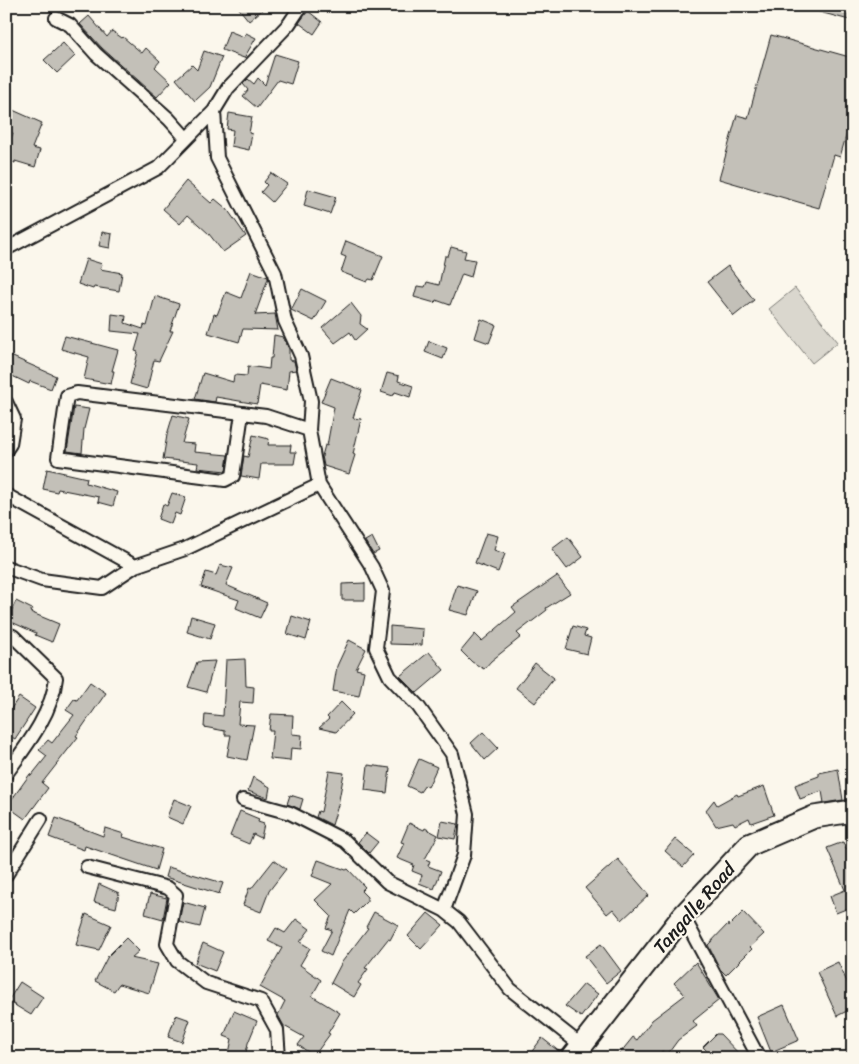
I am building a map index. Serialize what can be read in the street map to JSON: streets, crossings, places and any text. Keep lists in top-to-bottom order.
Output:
{
  "streets": {
    "highway": ["Tangalle Road"]
  }
}
